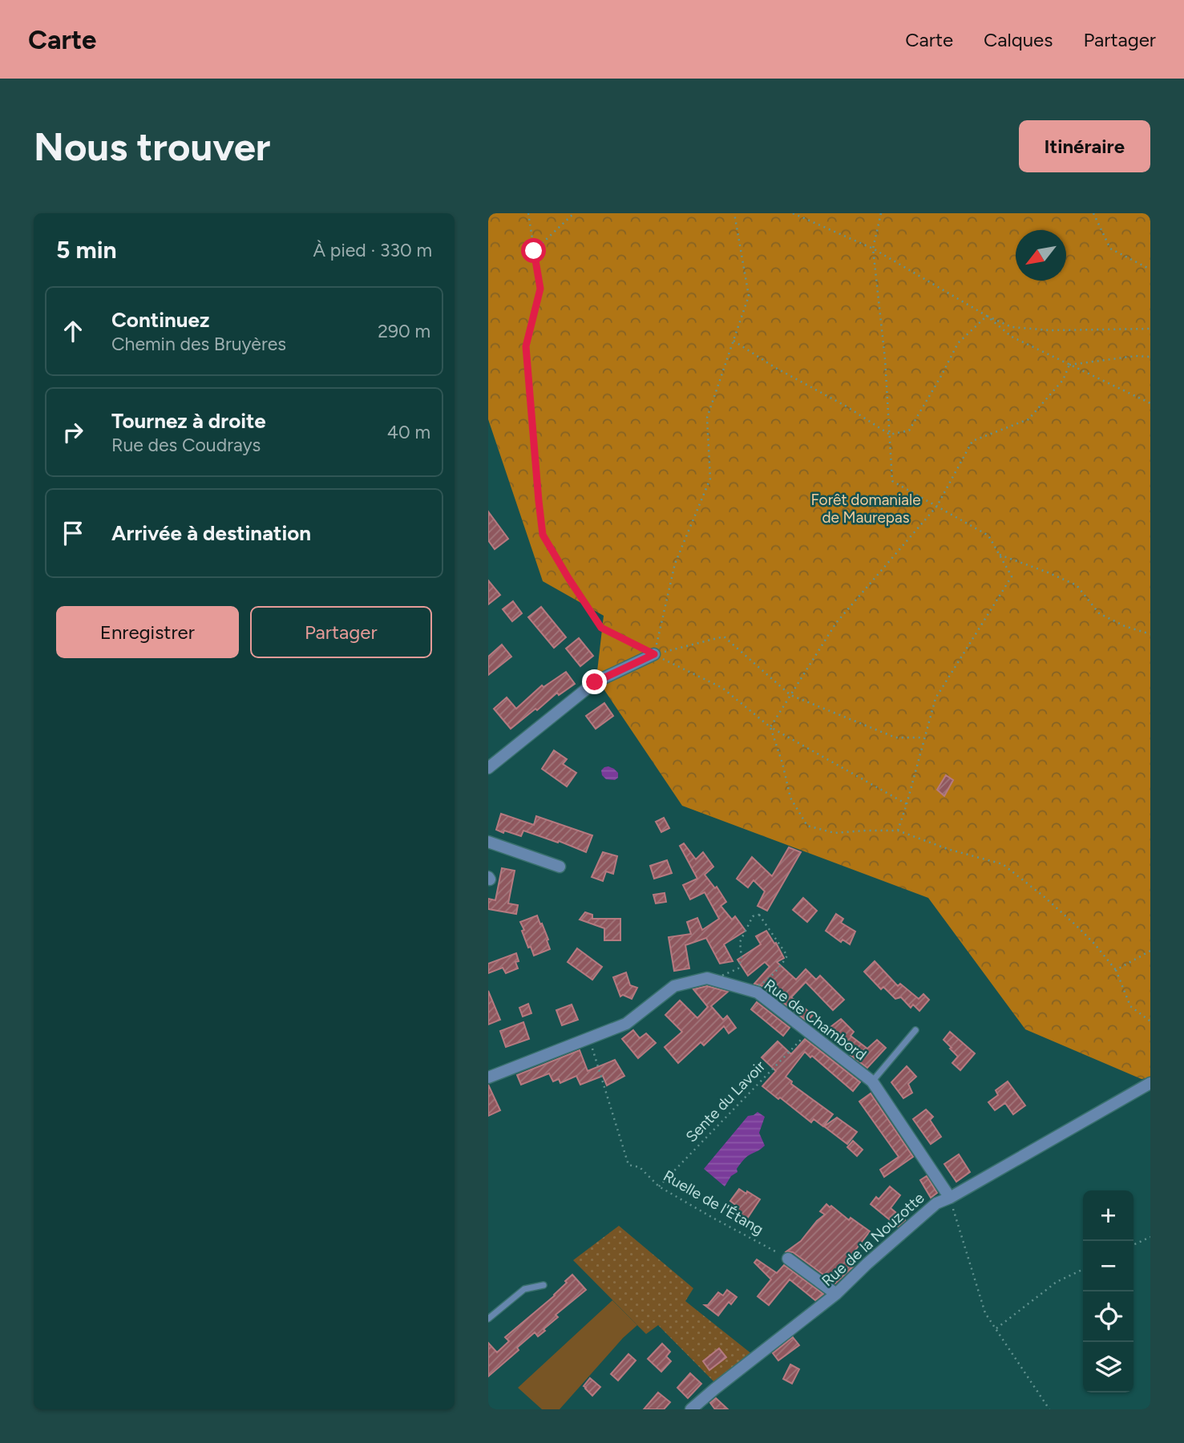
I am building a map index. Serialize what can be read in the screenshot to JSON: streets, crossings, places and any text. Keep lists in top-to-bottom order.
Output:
{
  "streets": {
    "street": ["Rue de Chambord", "Rue de la Nouzotte"],
    "path": ["Sente du Lavoir", "Ruelle de l'Étang"]
  },
  "crossings": [
    ["Rue de Chambord", "Sente du Lavoir"],
    ["Rue de Chambord", "Ruelle de l'Étang"],
    ["Rue de Chambord", "Rue de la Nouzotte"],
    ["Sente du Lavoir", "Ruelle de l'Étang"]
  ],
  "parks": ["Forêt domaniale de Maurepas"],
  "north": "bottom left",
  "page": {
    "header": "Carte",
    "nav": ["Carte", "Calques", "Partager"],
    "buttons": [
      "Itinéraire",
      ["Enregistrer", "Partager"]
    ],
    "title": "Nous trouver",
    "heading": ["5 min", "À pied · 330 m"],
    "list": [
      ["Continuez", "Chemin des Bruyères", "290 m"],
      ["Tournez à droite", "Rue des Coudrays", "40 m"],
      "Arrivée à destination"
    ],
    "map_buttons": ["+", "−"]
  }
}
